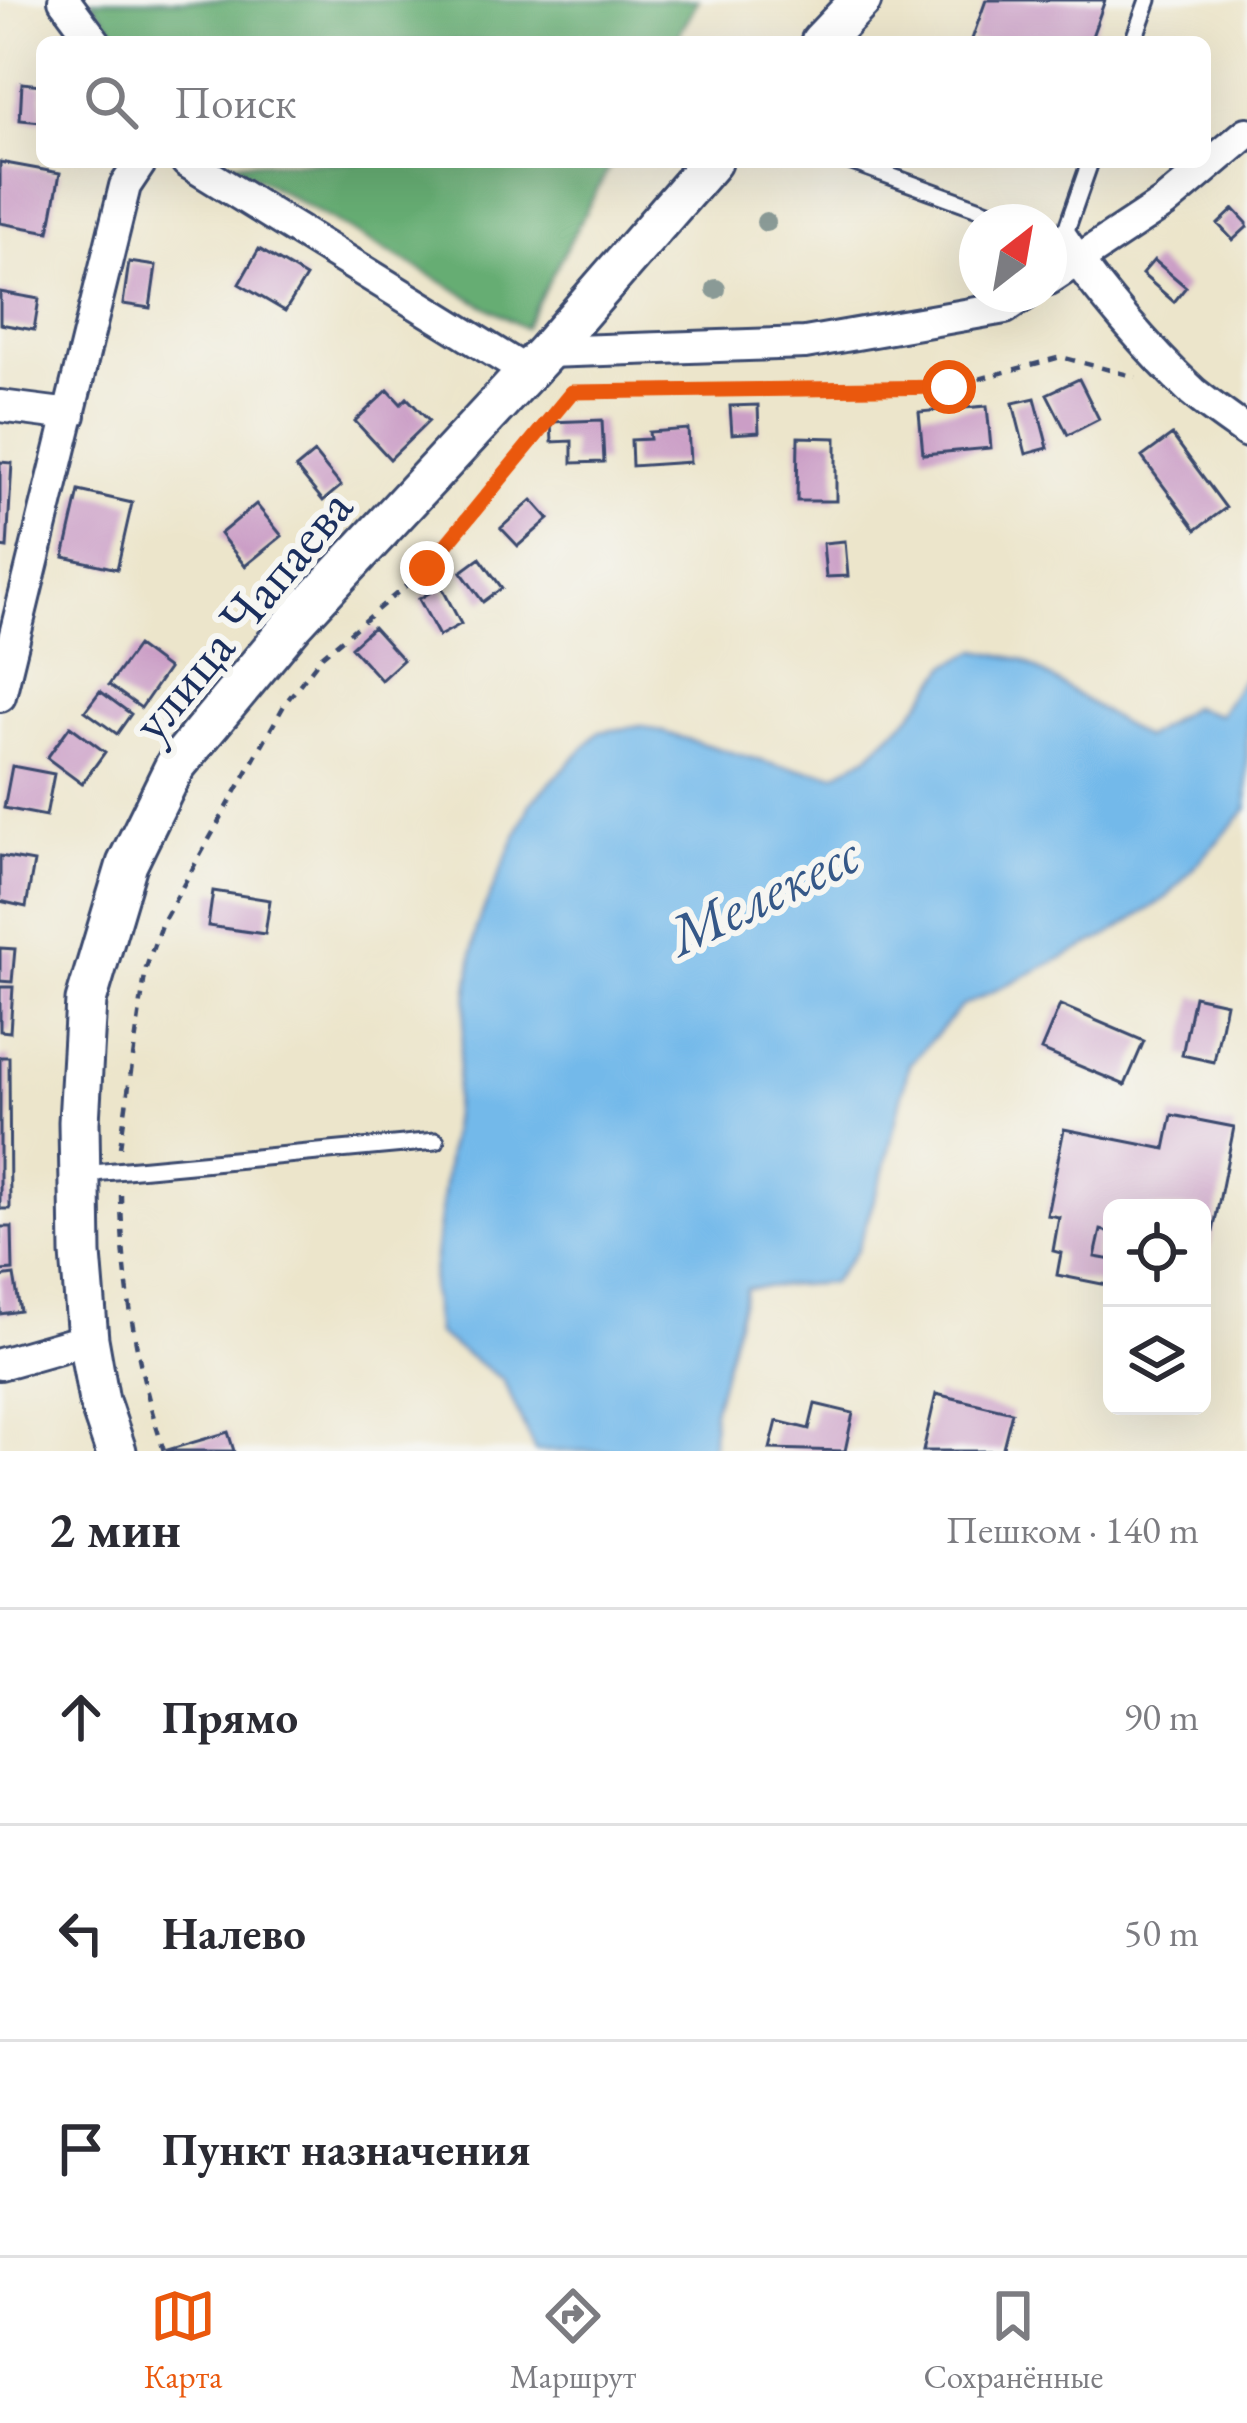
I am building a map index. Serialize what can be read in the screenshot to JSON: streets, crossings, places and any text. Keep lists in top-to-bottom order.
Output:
{
  "streets": {
    "street": ["улица Чапаева"]
  },
  "water": ["Мелекесс"],
  "north": "top right",
  "page": {
    "search": "Поиск",
    "heading": ["2 мин", "Пешком · 140 m"],
    "list": [
      ["Прямо", "90 m"],
      ["Налево", "50 m"],
      "Пункт назначения"
    ],
    "nav": ["Карта", "Маршрут", "Сохранённые"]
  }
}
